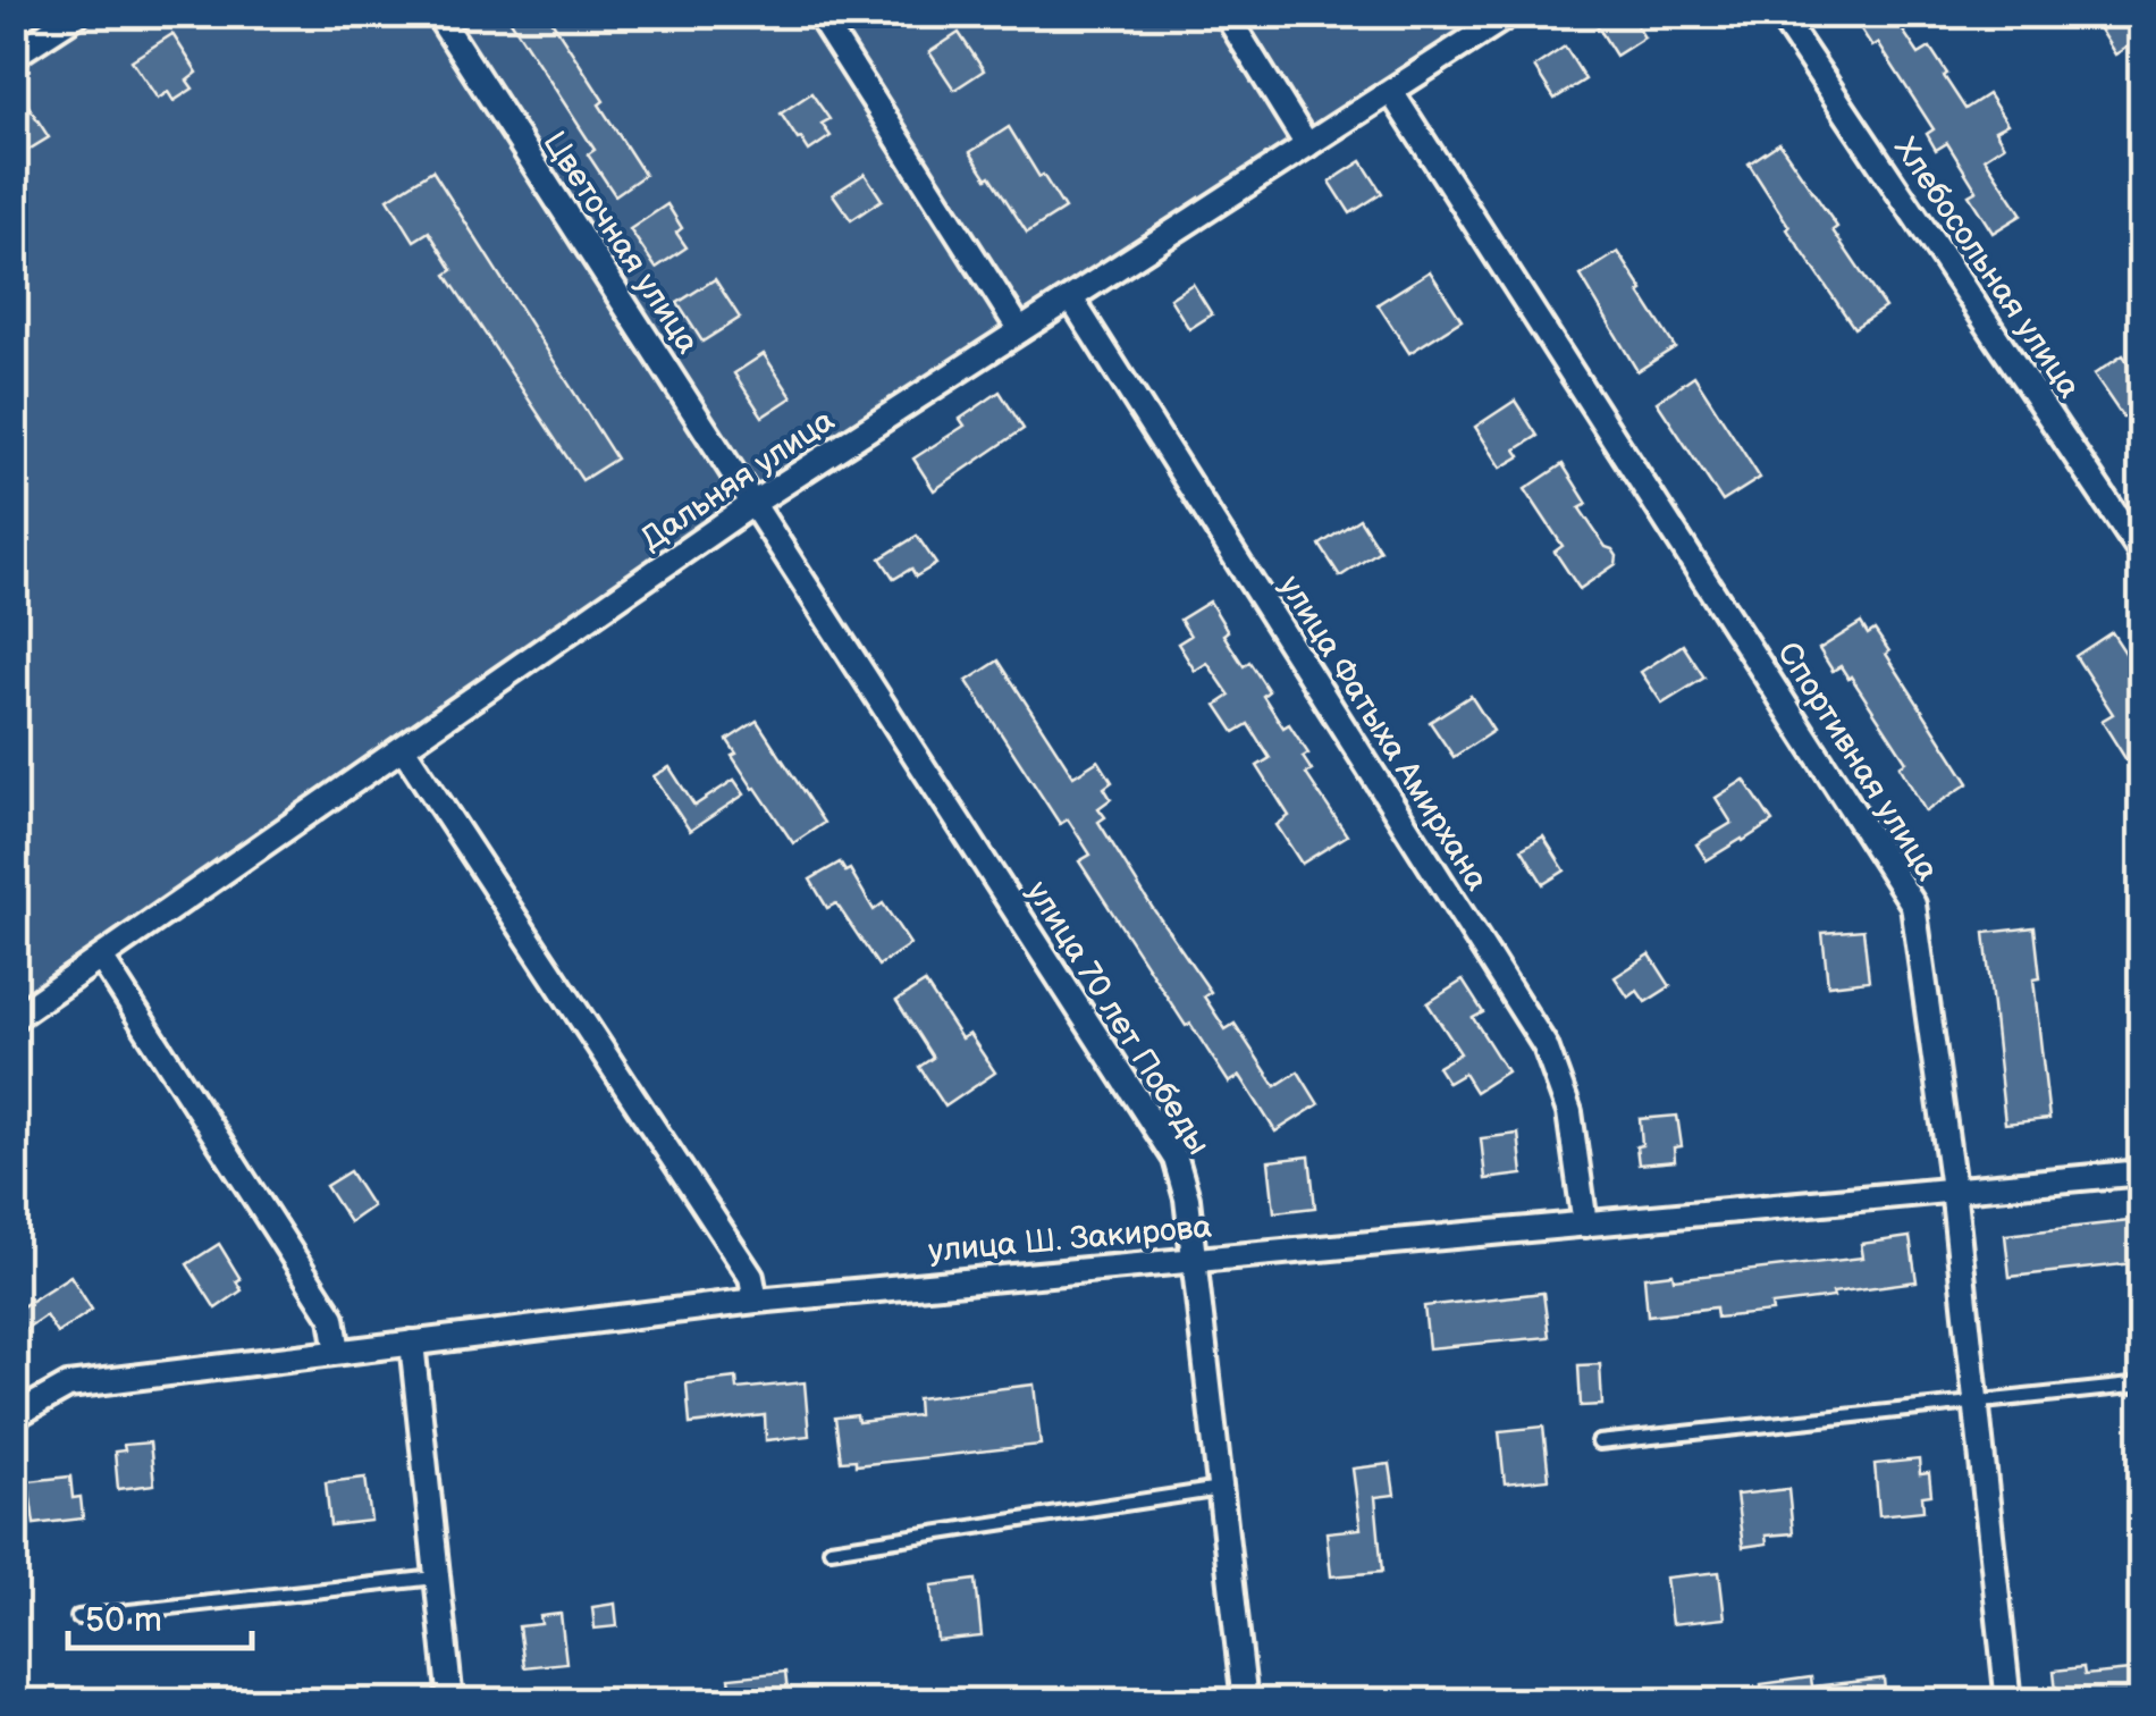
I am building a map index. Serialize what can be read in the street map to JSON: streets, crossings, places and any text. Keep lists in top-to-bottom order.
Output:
{
  "streets": {
    "street": [
      "Цветочная улица",
      "Хлебосольная улица",
      "Дальняя улица",
      "улица Фатыха Амирхана",
      "Спортивная улица",
      "улица 70 лет Победы",
      "улица Ш. Закирова"
    ]
  },
  "crossings": [
    ["Цветочная улица", "Дальняя улица"],
    ["Цветочная улица", "улица 70 лет Победы"],
    ["Дальняя улица", "улица Фатыха Амирхана"],
    ["Дальняя улица", "Спортивная улица"],
    ["Дальняя улица", "улица 70 лет Победы"],
    ["улица Фатыха Амирхана", "улица Ш. Закирова"],
    ["Спортивная улица", "улица Ш. Закирова"],
    ["улица 70 лет Победы", "улица Ш. Закирова"]
  ],
  "scale_bar": "50 m"
}
